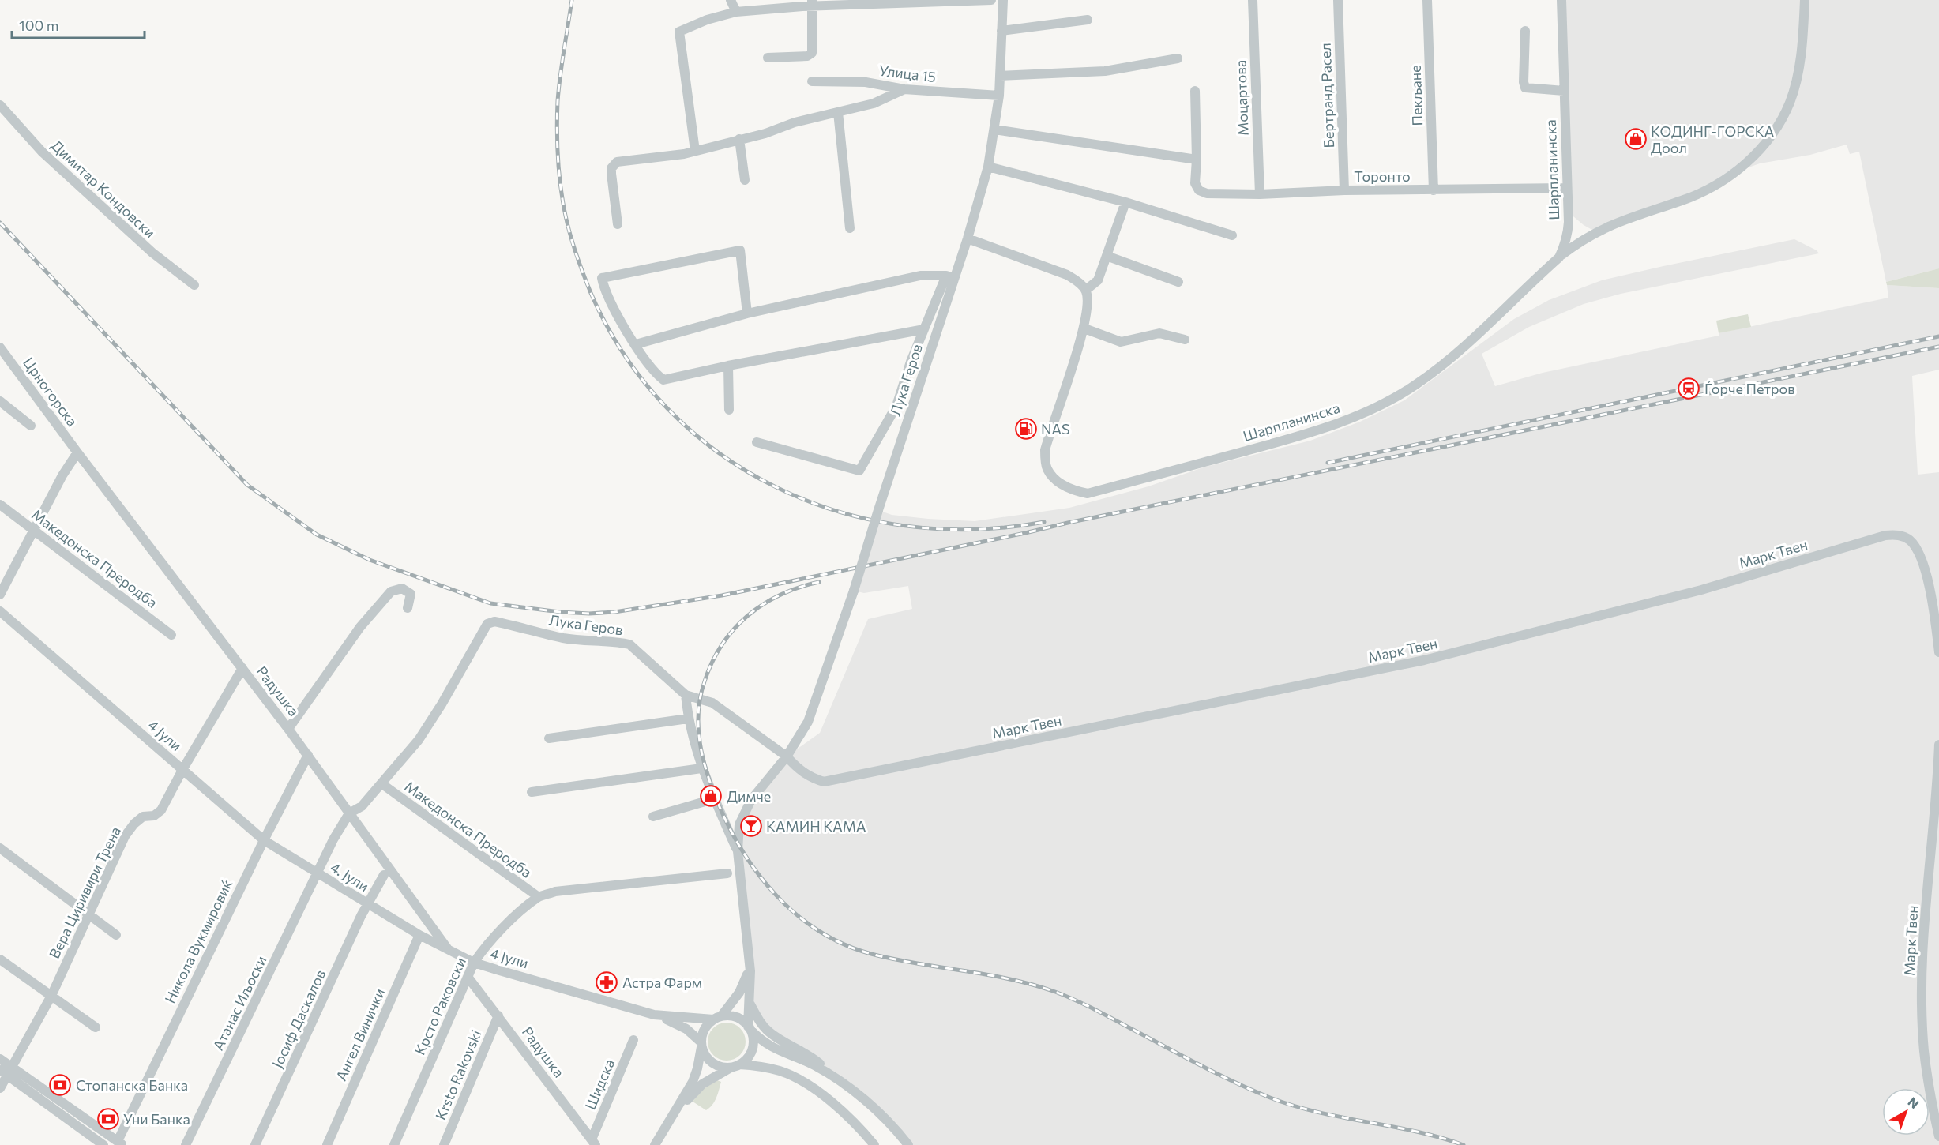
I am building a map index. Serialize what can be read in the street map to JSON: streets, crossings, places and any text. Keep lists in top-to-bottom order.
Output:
{
  "streets": {
    "street": [
      "Улица 15",
      "Бертранд Расел",
      "Пекљане",
      "Моцартова",
      "Шарпланинска",
      "Торонто",
      "Димитар Кондовски",
      "Лука Геров",
      "Црногорска",
      "Марк Твен",
      "Македонска Преродба",
      "Радушка",
      "4 Јули",
      "4. Јули",
      "Вера Циривири Трена",
      "Никола Вукмировиќ",
      "Aтанас Иљоски",
      "Крсто Раковски",
      "Јосиф Даскалов",
      "Ангел Винички",
      "Krsto Rakovski",
      "Шидска"
    ]
  },
  "crossings": [
    ["Улица 15", "Лука Геров"],
    ["Бертранд Расел", "Торонто"],
    ["Пекљане", "Торонто"],
    ["Моцартова", "Торонто"],
    ["Шарпланинска", "Торонто"],
    ["Лука Геров", "Марк Твен"],
    ["Лука Геров", "Македонска Преродба"],
    ["Лука Геров", "4 Јули"],
    ["Црногорска", "Радушка"],
    ["Македонска Преродба", "Крсто Раковски"],
    ["Радушка", "4 Јули"],
    ["Радушка", "Вера Циривири Трена"],
    ["Радушка", "Никола Вукмировиќ"],
    ["Радушка", "Крсто Раковски"],
    ["Радушка", "Krsto Rakovski"],
    ["Радушка", "Шидска"],
    ["4 Јули", "4. Јули"],
    ["4 Јули", "Вера Циривири Трена"],
    ["4 Јули", "Никола Вукмировиќ"],
    ["4 Јули", "Aтанас Иљоски"],
    ["4 Јули", "Крсто Раковски"],
    ["4 Јули", "Јосиф Даскалов"],
    ["4 Јули", "Ангел Винички"],
    ["4. Јули", "Aтанас Иљоски"],
    ["4. Јули", "Јосиф Даскалов"]
  ],
  "places": {
    "shop": ["КОДИНГ-ГОРСКА Доол", "Димче"],
    "station": ["Ѓорче Петров"],
    "fuel station": ["NAS"],
    "bar": ["КАМИН КАМА"],
    "pharmacy": ["Астра Фарм"],
    "bank": ["Стопанска Банка", "Уни Банка"]
  },
  "scale_bar": "100 m",
  "north": "top right"
}
